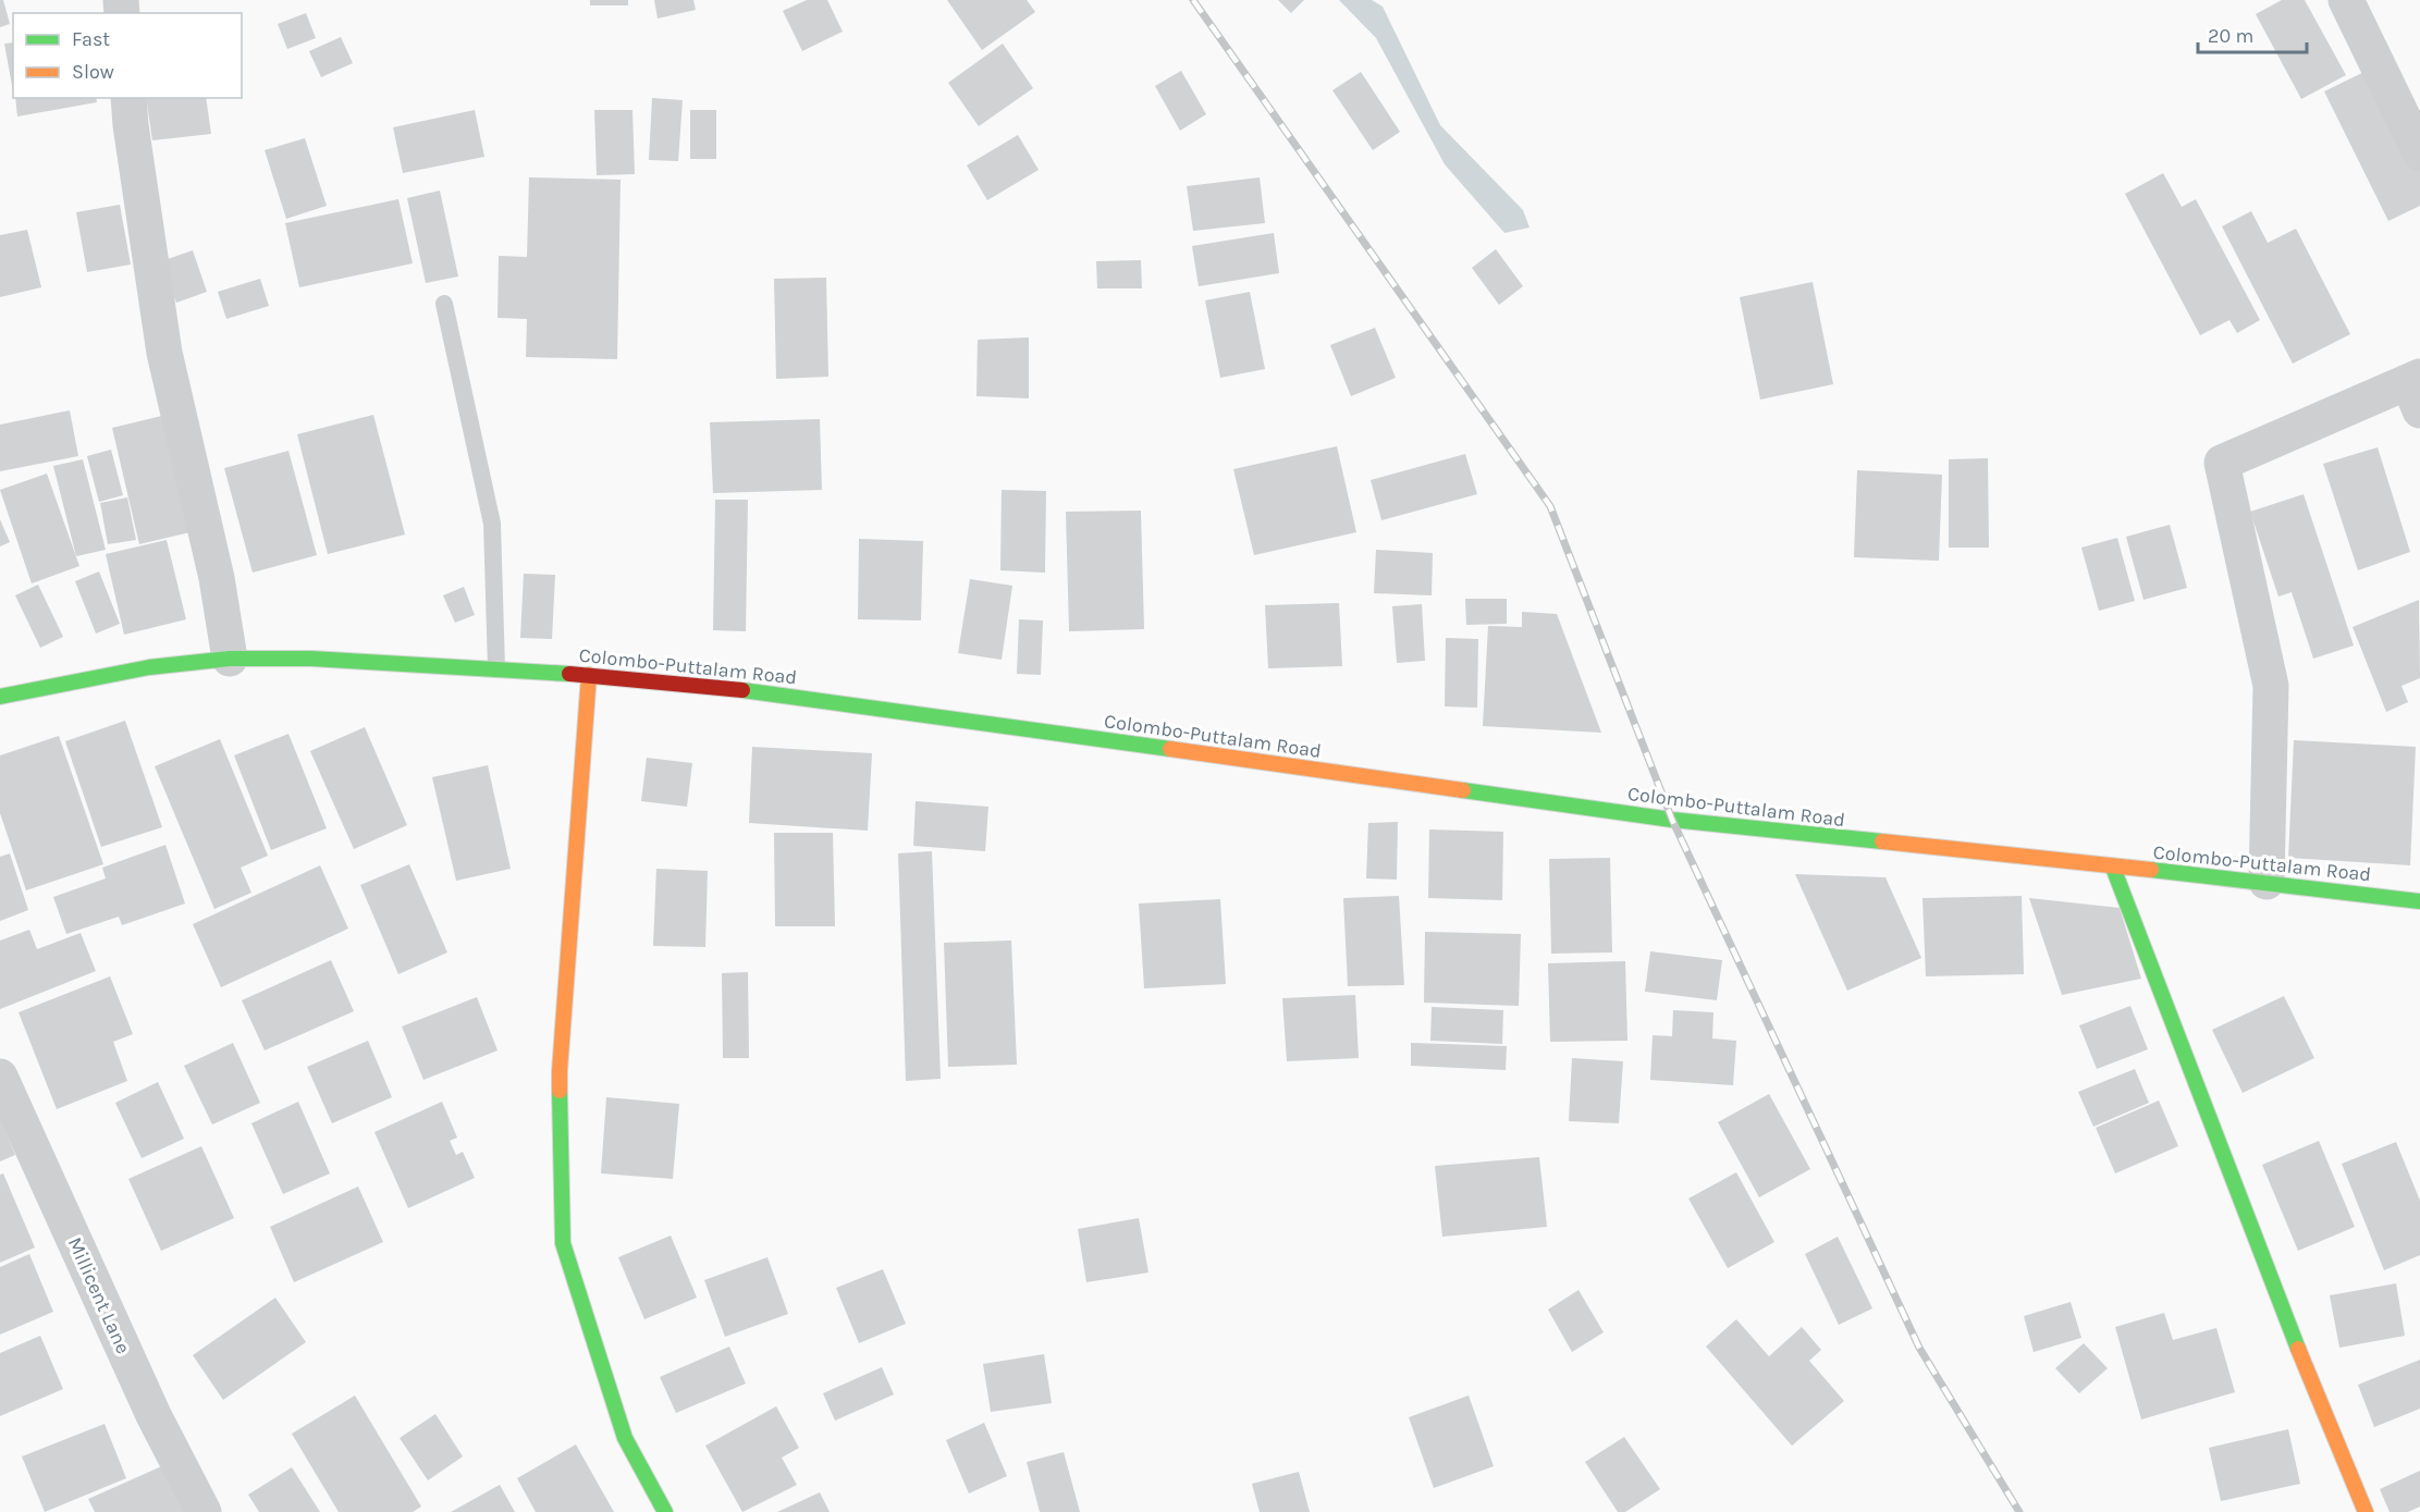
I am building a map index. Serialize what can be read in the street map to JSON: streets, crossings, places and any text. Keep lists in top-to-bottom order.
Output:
{
  "streets": {
    "main road": ["Colombo-Puttalam Road"],
    "street": ["Millicent Lane"]
  },
  "legend": ["Fast", "Slow"],
  "scale_bar": "20 m"
}
